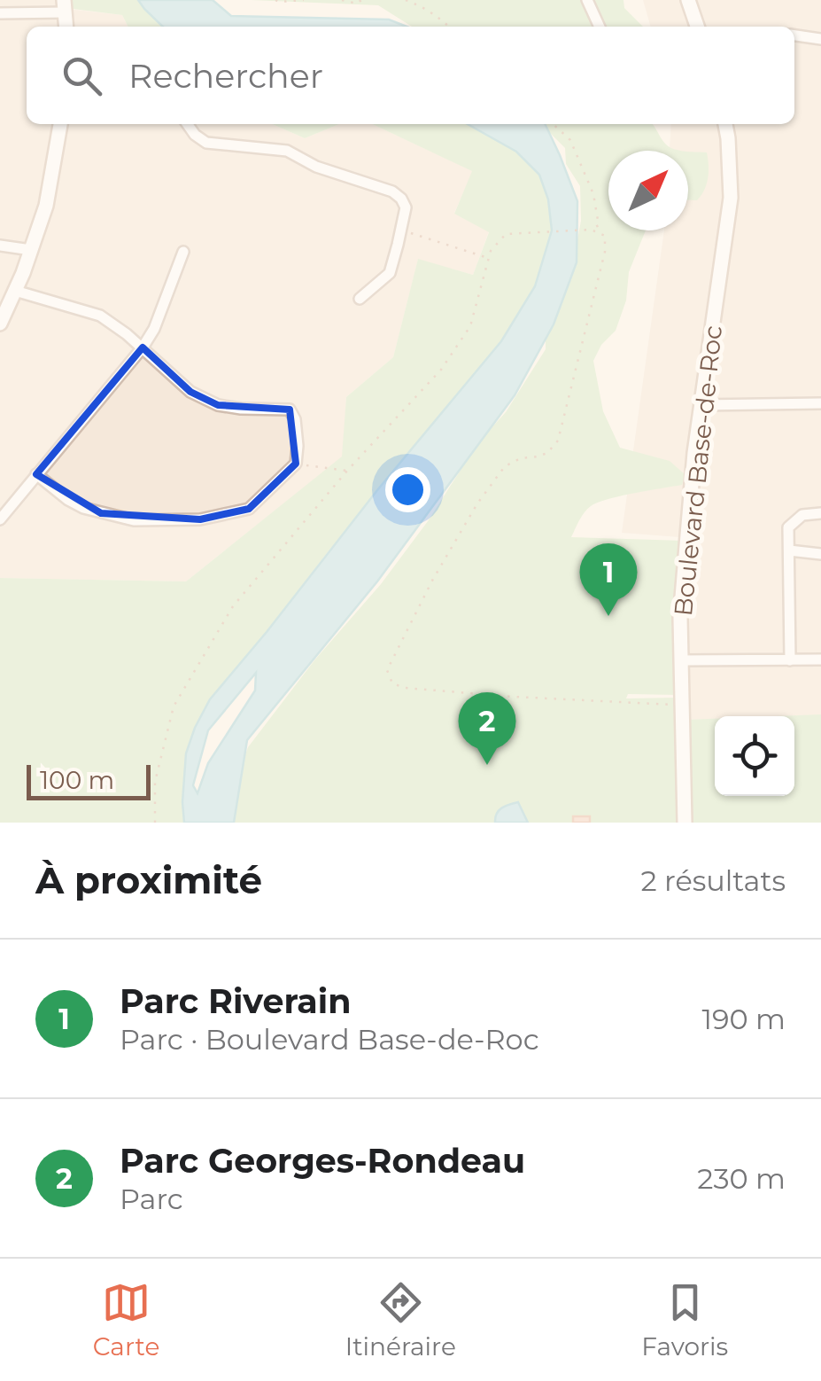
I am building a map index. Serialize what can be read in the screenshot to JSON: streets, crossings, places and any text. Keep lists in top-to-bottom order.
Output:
{
  "streets": {
    "street": ["Boulevard Base-de-Roc"]
  },
  "scale_bar": "100 m",
  "north": "top right",
  "page": {
    "search": "Rechercher",
    "pins": ["1", "2"],
    "scale": "100 m",
    "heading": ["À proximité", "2 résultats"],
    "list": [
      {
        "mark": "1",
        "name": "Parc Riverain",
        "note": "Parc · Boulevard Base-de-Roc",
        "value": "190 m"
      },
      {
        "mark": "2",
        "name": "Parc Georges-Rondeau",
        "note": "Parc",
        "value": "230 m"
      }
    ],
    "nav": ["Carte", "Itinéraire", "Favoris"]
  }
}
